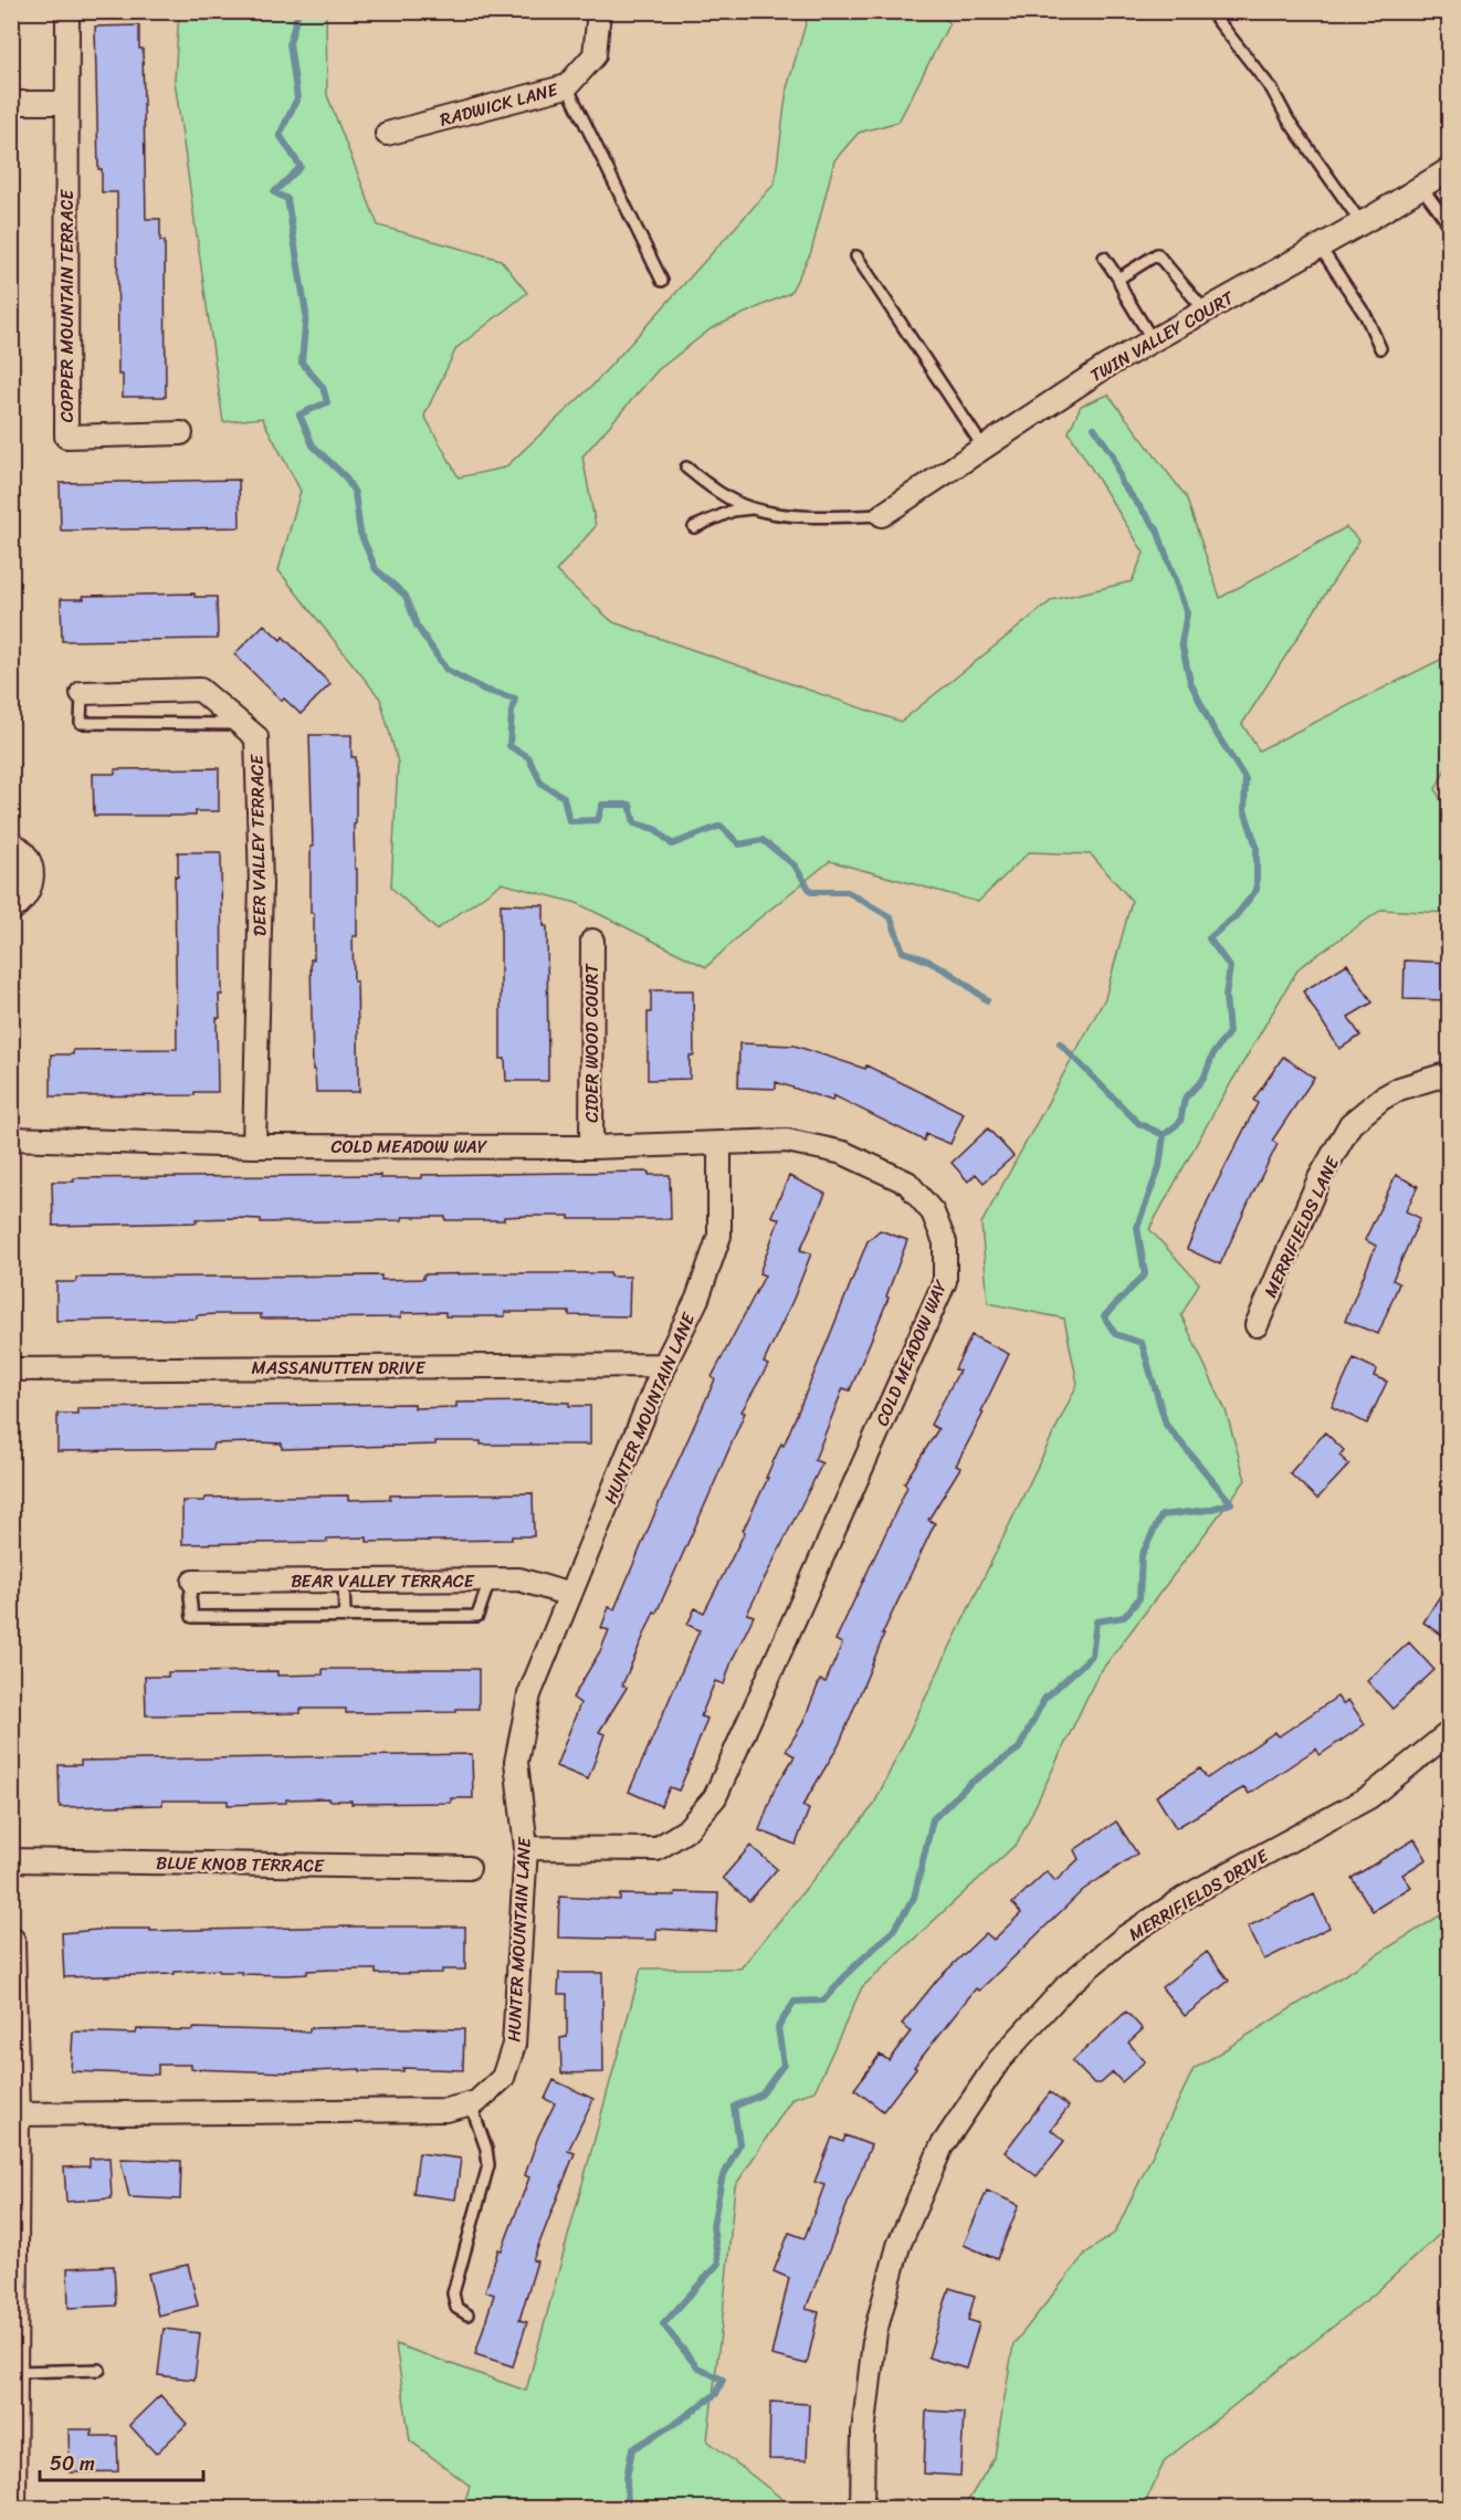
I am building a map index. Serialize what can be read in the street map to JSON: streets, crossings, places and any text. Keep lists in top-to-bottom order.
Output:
{
  "streets": {
    "street": [
      "RADWICK LANE",
      "COPPER MOUNTAIN TERRACE",
      "TWIN VALLEY COURT",
      "DEER VALLEY TERRACE",
      "CIDER WOOD COURT",
      "COLD MEADOW WAY",
      "MERRIFIELDS LANE",
      "MASSANUTTEN DRIVE",
      "HUNTER MOUNTAIN LANE",
      "BEAR VALLEY TERRACE",
      "BLUE KNOB TERRACE",
      "MERRIFIELDS DRIVE"
    ]
  },
  "crossings": [
    ["DEER VALLEY TERRACE", "COLD MEADOW WAY"],
    ["CIDER WOOD COURT", "COLD MEADOW WAY"],
    ["COLD MEADOW WAY", "HUNTER MOUNTAIN LANE"],
    ["MASSANUTTEN DRIVE", "HUNTER MOUNTAIN LANE"],
    ["HUNTER MOUNTAIN LANE", "BEAR VALLEY TERRACE"]
  ],
  "scale_bar": "50 m"
}
